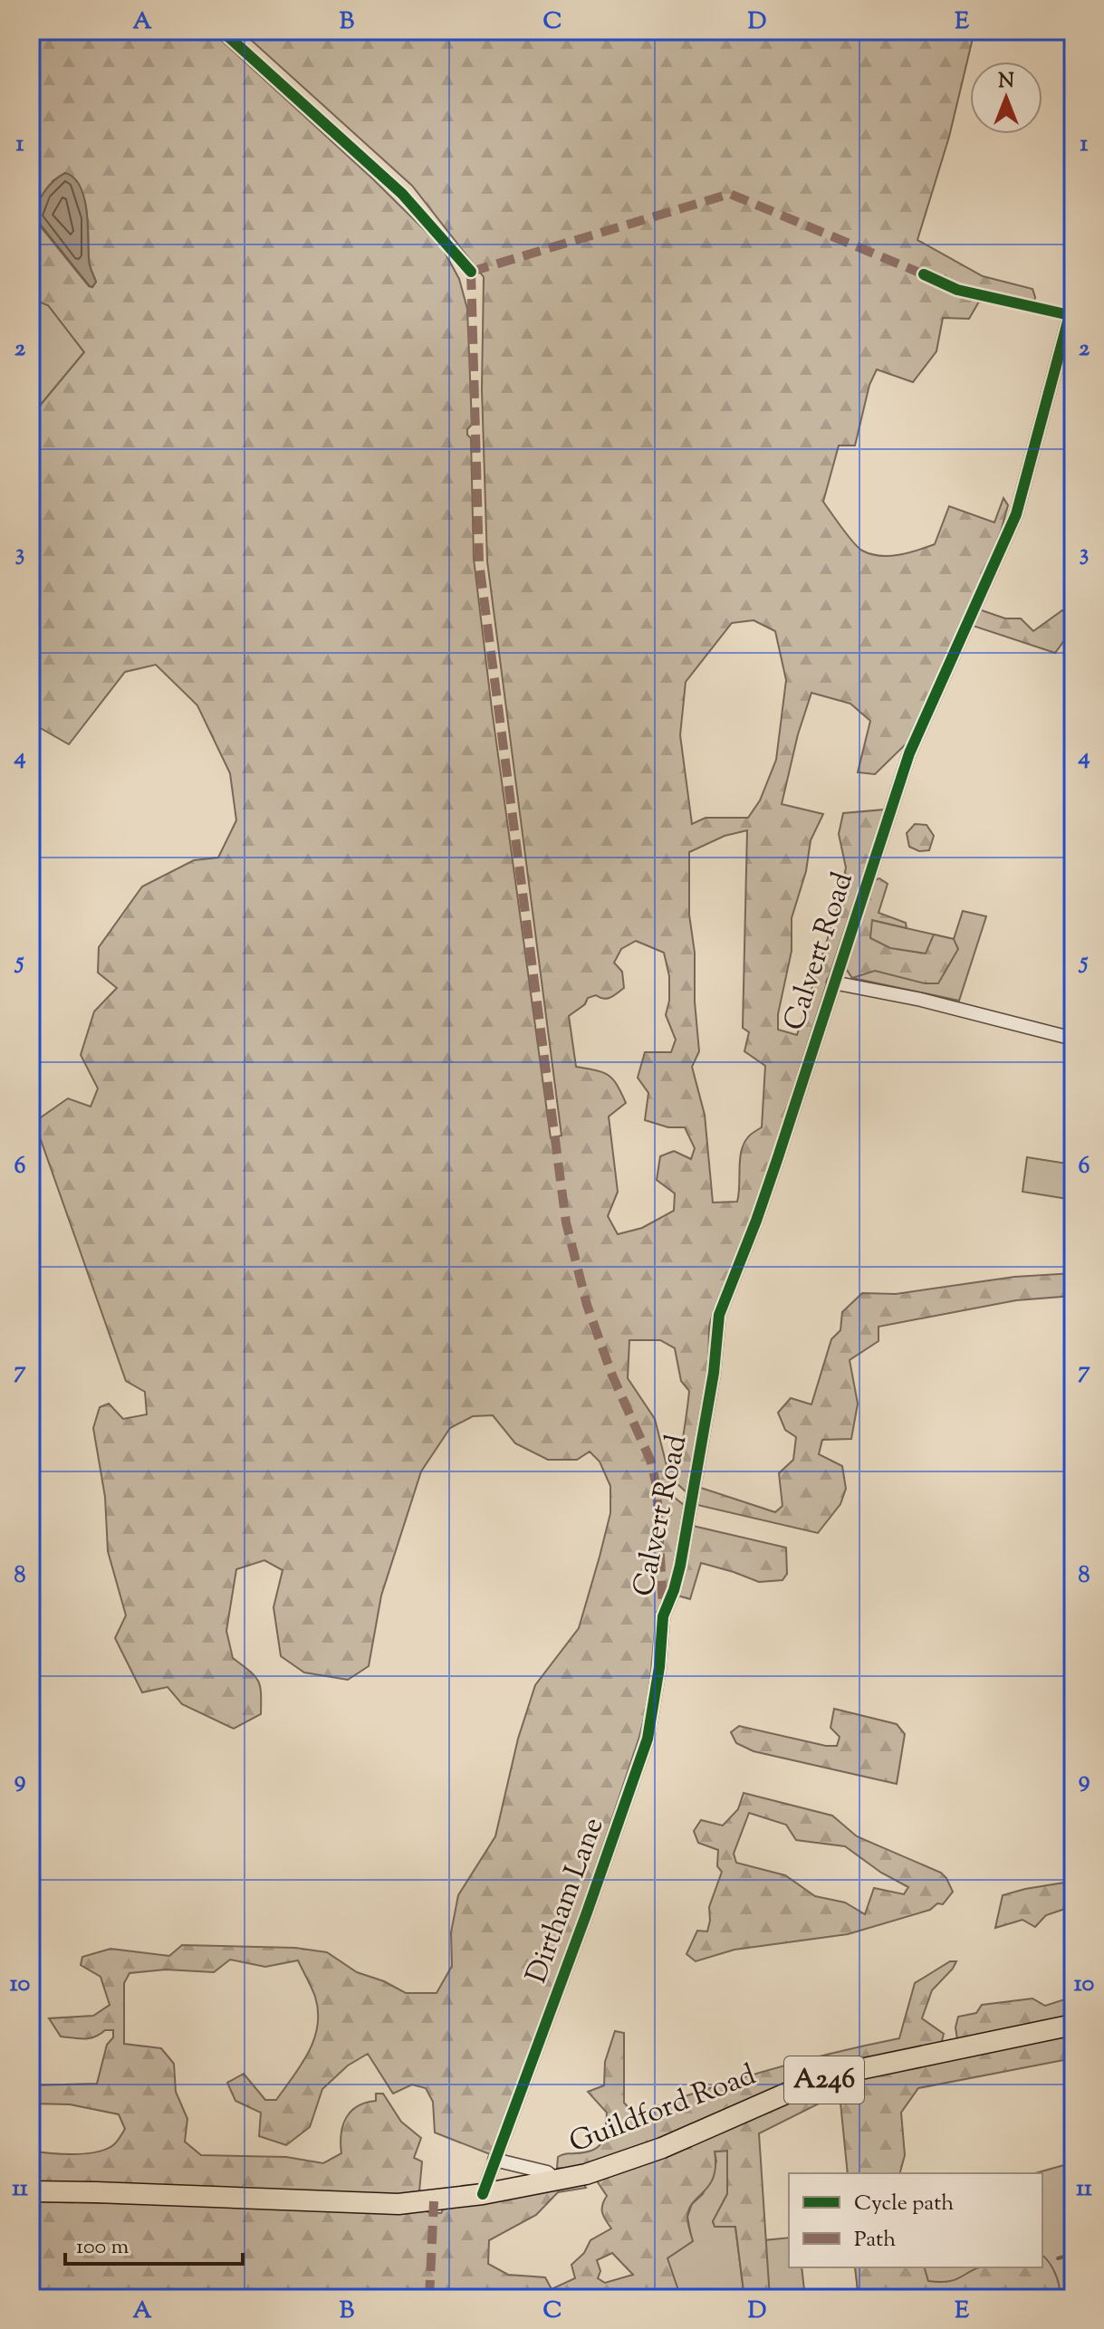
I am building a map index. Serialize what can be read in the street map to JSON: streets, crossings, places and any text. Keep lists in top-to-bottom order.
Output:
{
  "streets": {
    "main road": ["A246", "Guildford Road"],
    "street": ["Calvert Road", "Dirtham Lane"]
  },
  "crossings": [
    ["Calvert Road", "Dirtham Lane"],
    ["Dirtham Lane", "A246"],
    ["Dirtham Lane", "Guildford Road"],
    ["A246", "Guildford Road"]
  ],
  "legend": ["Cycle path", "Path"],
  "scale_bar": "100 m",
  "north": "top",
  "grid": {
    "columns": [
      "A",
      "B",
      "C",
      "D",
      "E"
    ],
    "rows": [
      "1",
      "2",
      "3",
      "4",
      "5",
      "6",
      "7",
      "8",
      "9",
      "10",
      "11"
    ]
  }
}
